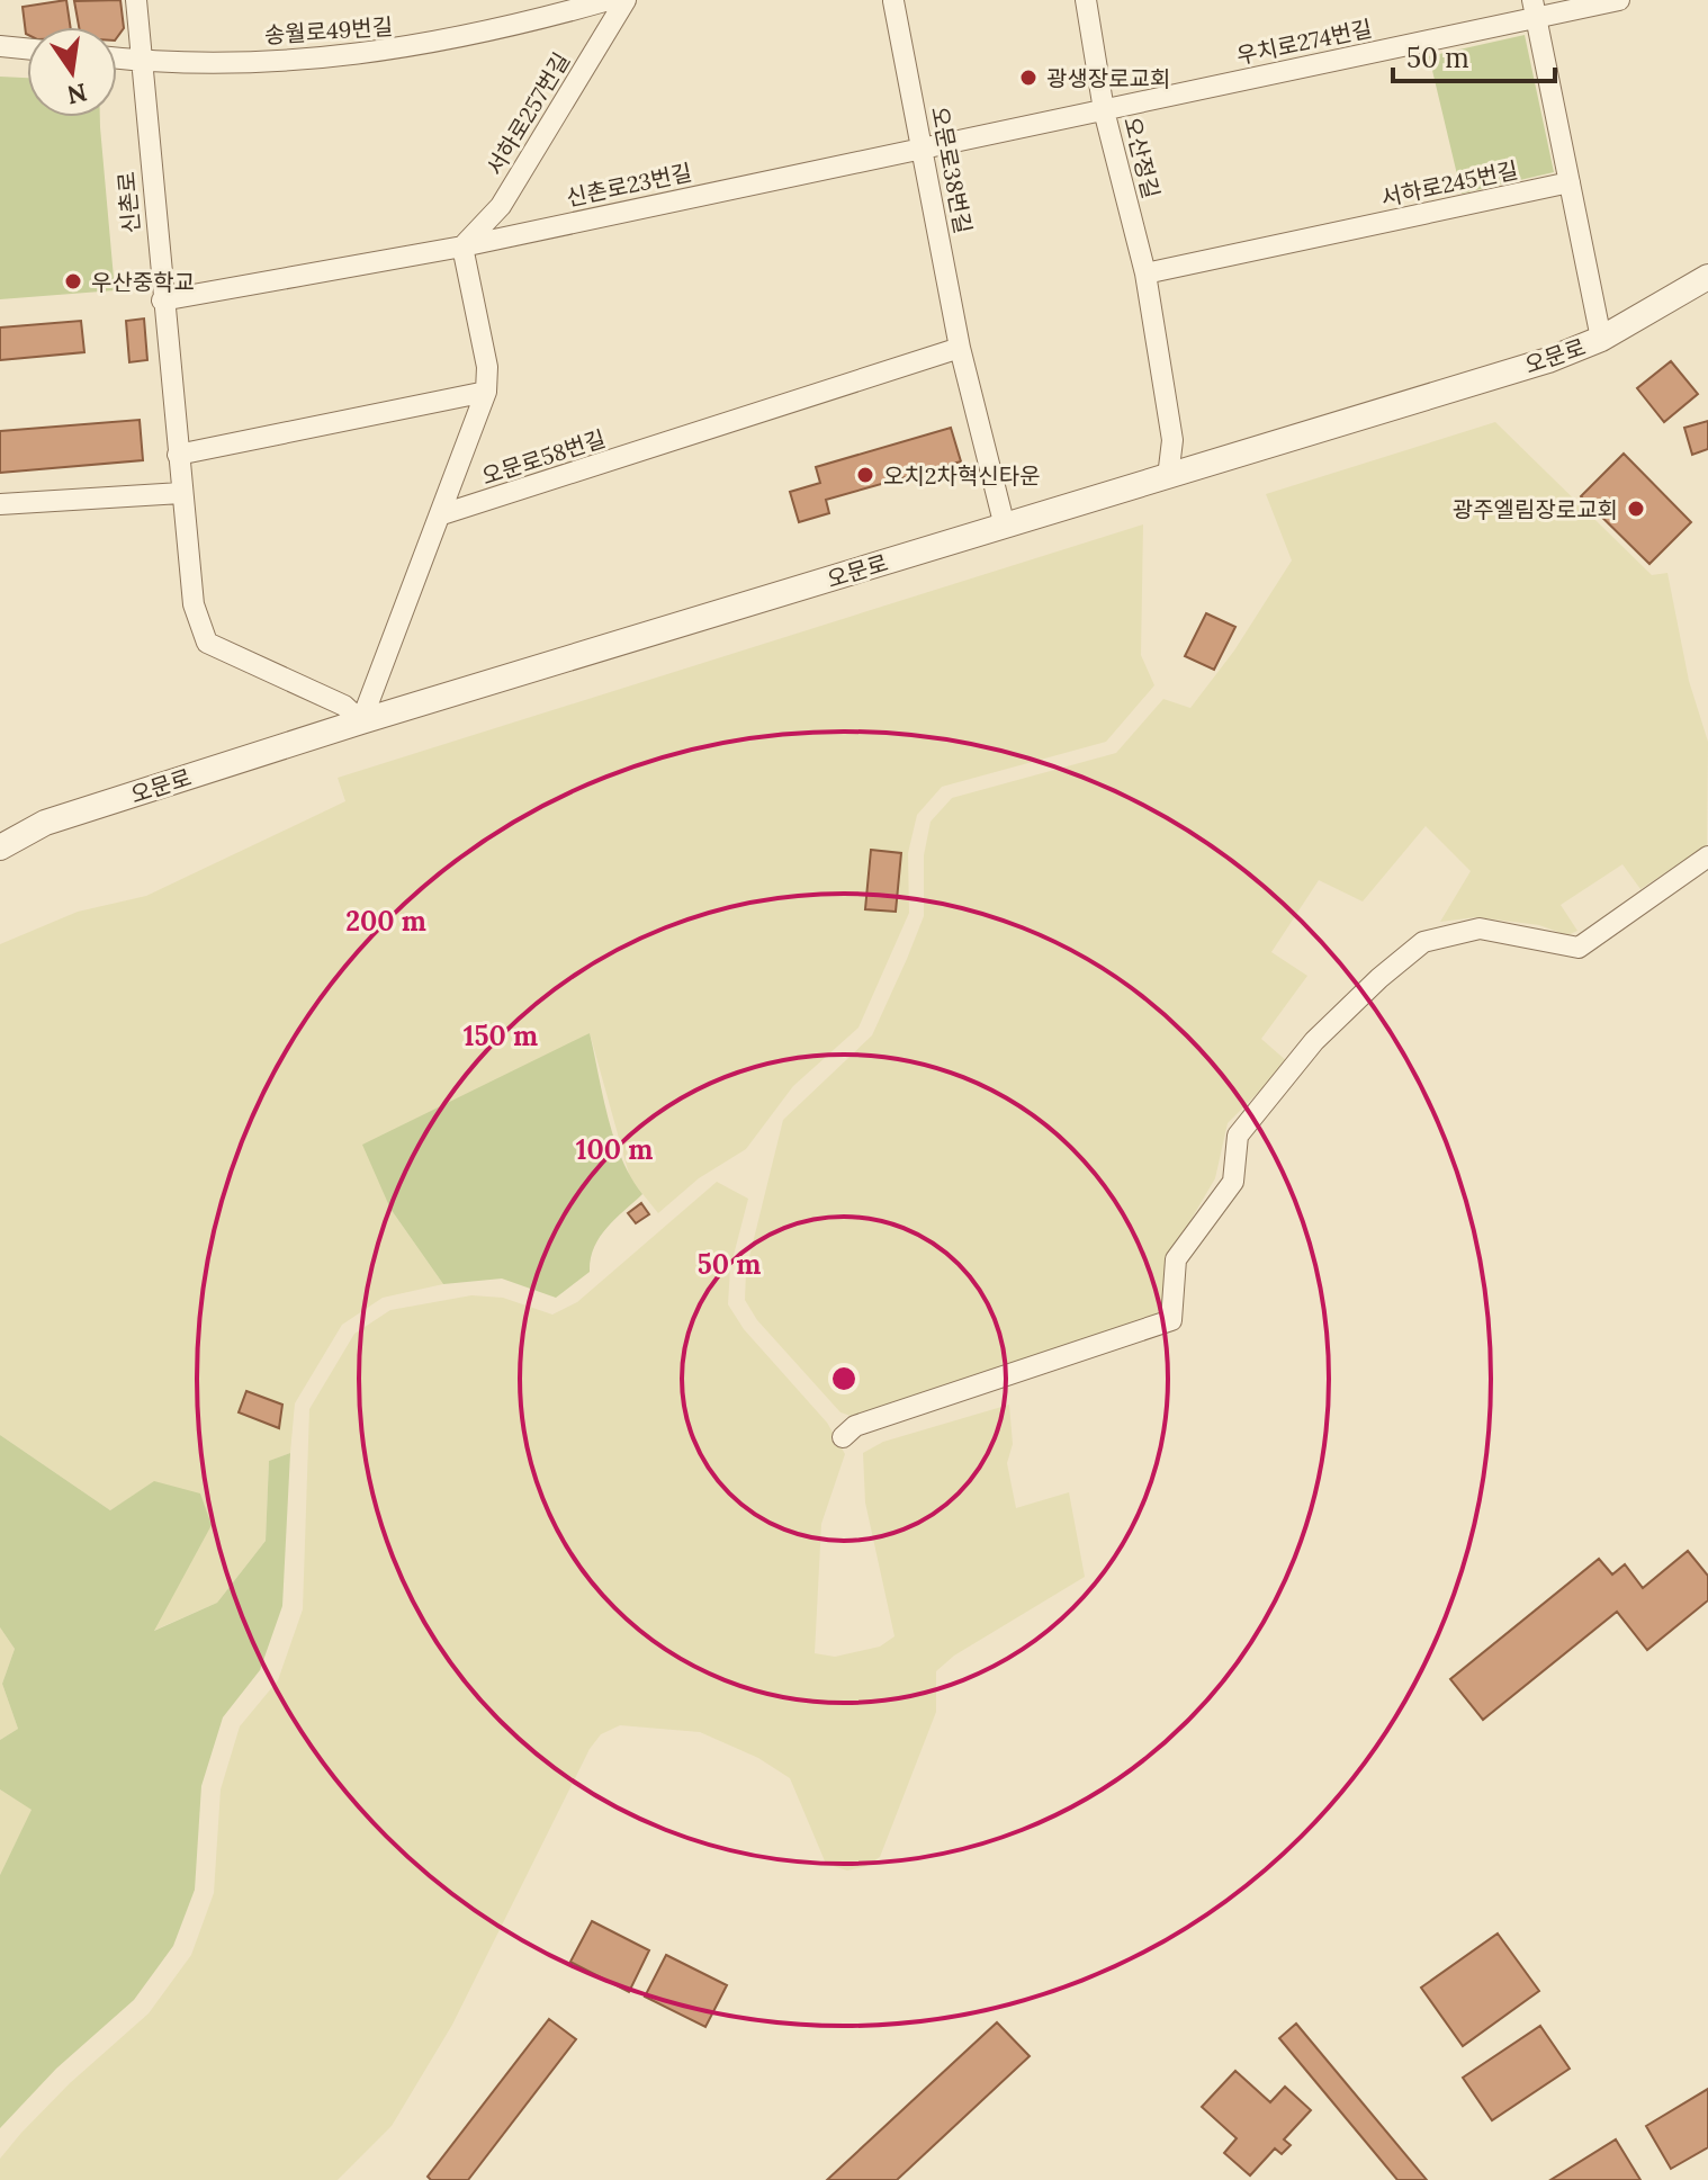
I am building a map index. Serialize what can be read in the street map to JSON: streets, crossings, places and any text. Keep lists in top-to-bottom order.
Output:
{
  "streets": {
    "street": [
      "송월로49번길",
      "우치로274번길",
      "서하로257번길",
      "오산정길",
      "오문로38번길",
      "서하로245번길",
      "신촌로23번길",
      "신촌로",
      "오문로",
      "오문로58번길"
    ]
  },
  "crossings": [
    ["송월로49번길", "신촌로"],
    ["우치로274번길", "오산정길"],
    ["우치로274번길", "신촌로23번길"],
    ["서하로257번길", "신촌로23번길"],
    ["서하로257번길", "오문로58번길"],
    ["오산정길", "서하로245번길"],
    ["오산정길", "신촌로23번길"],
    ["오산정길", "오문로"],
    ["오문로38번길", "신촌로23번길"],
    ["오문로38번길", "오문로"],
    ["오문로38번길", "오문로58번길"],
    ["신촌로23번길", "신촌로"],
    ["신촌로23번길", "오문로58번길"],
    ["신촌로", "오문로"],
    ["신촌로", "오문로58번길"],
    ["오문로", "오문로58번길"]
  ],
  "places": [
    "광생장로교회",
    "우산중학교",
    "오치2차혁신타운",
    "광주엘림장로교회"
  ],
  "scale_bar": "50 m",
  "north": "bottom",
  "rings": [
    "200 m",
    "150 m",
    "100 m",
    "50 m"
  ]
}
